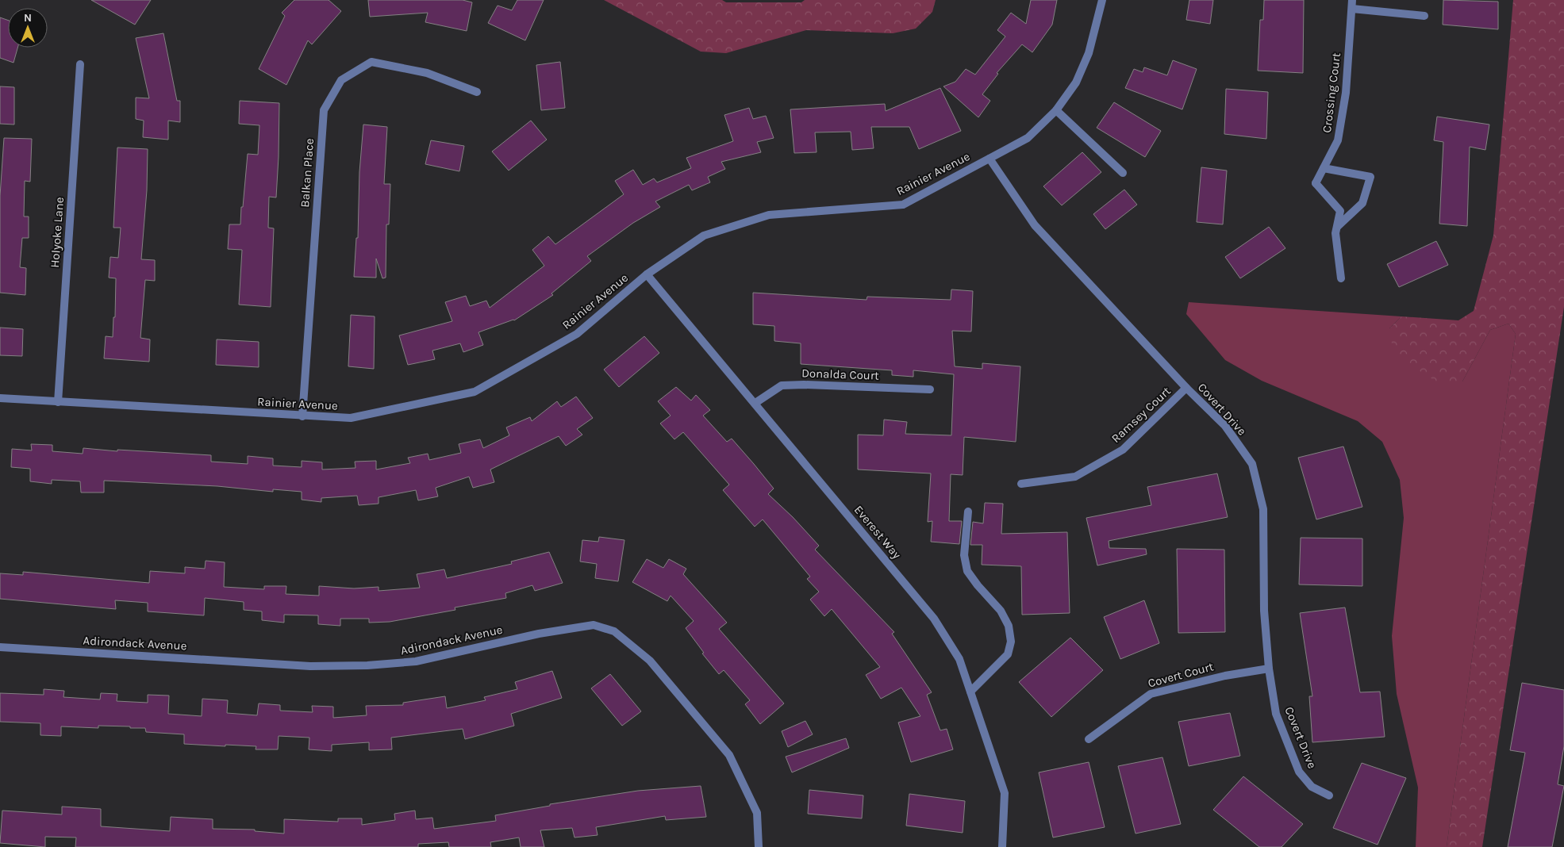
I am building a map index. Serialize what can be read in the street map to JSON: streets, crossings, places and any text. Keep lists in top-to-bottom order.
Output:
{
  "streets": {
    "street": [
      "Crossing Court",
      "Balkan Place",
      "Rainier Avenue",
      "Holyoke Lane",
      "Donalda Court",
      "Covert Drive",
      "Ramsey Court",
      "Everest Way",
      "Adirondack Avenue",
      "Covert Court"
    ]
  },
  "crossings": [
    ["Balkan Place", "Rainier Avenue"],
    ["Rainier Avenue", "Holyoke Lane"],
    ["Rainier Avenue", "Covert Drive"],
    ["Rainier Avenue", "Everest Way"],
    ["Donalda Court", "Everest Way"],
    ["Covert Drive", "Ramsey Court"],
    ["Covert Drive", "Covert Court"]
  ],
  "north": "top"
}
